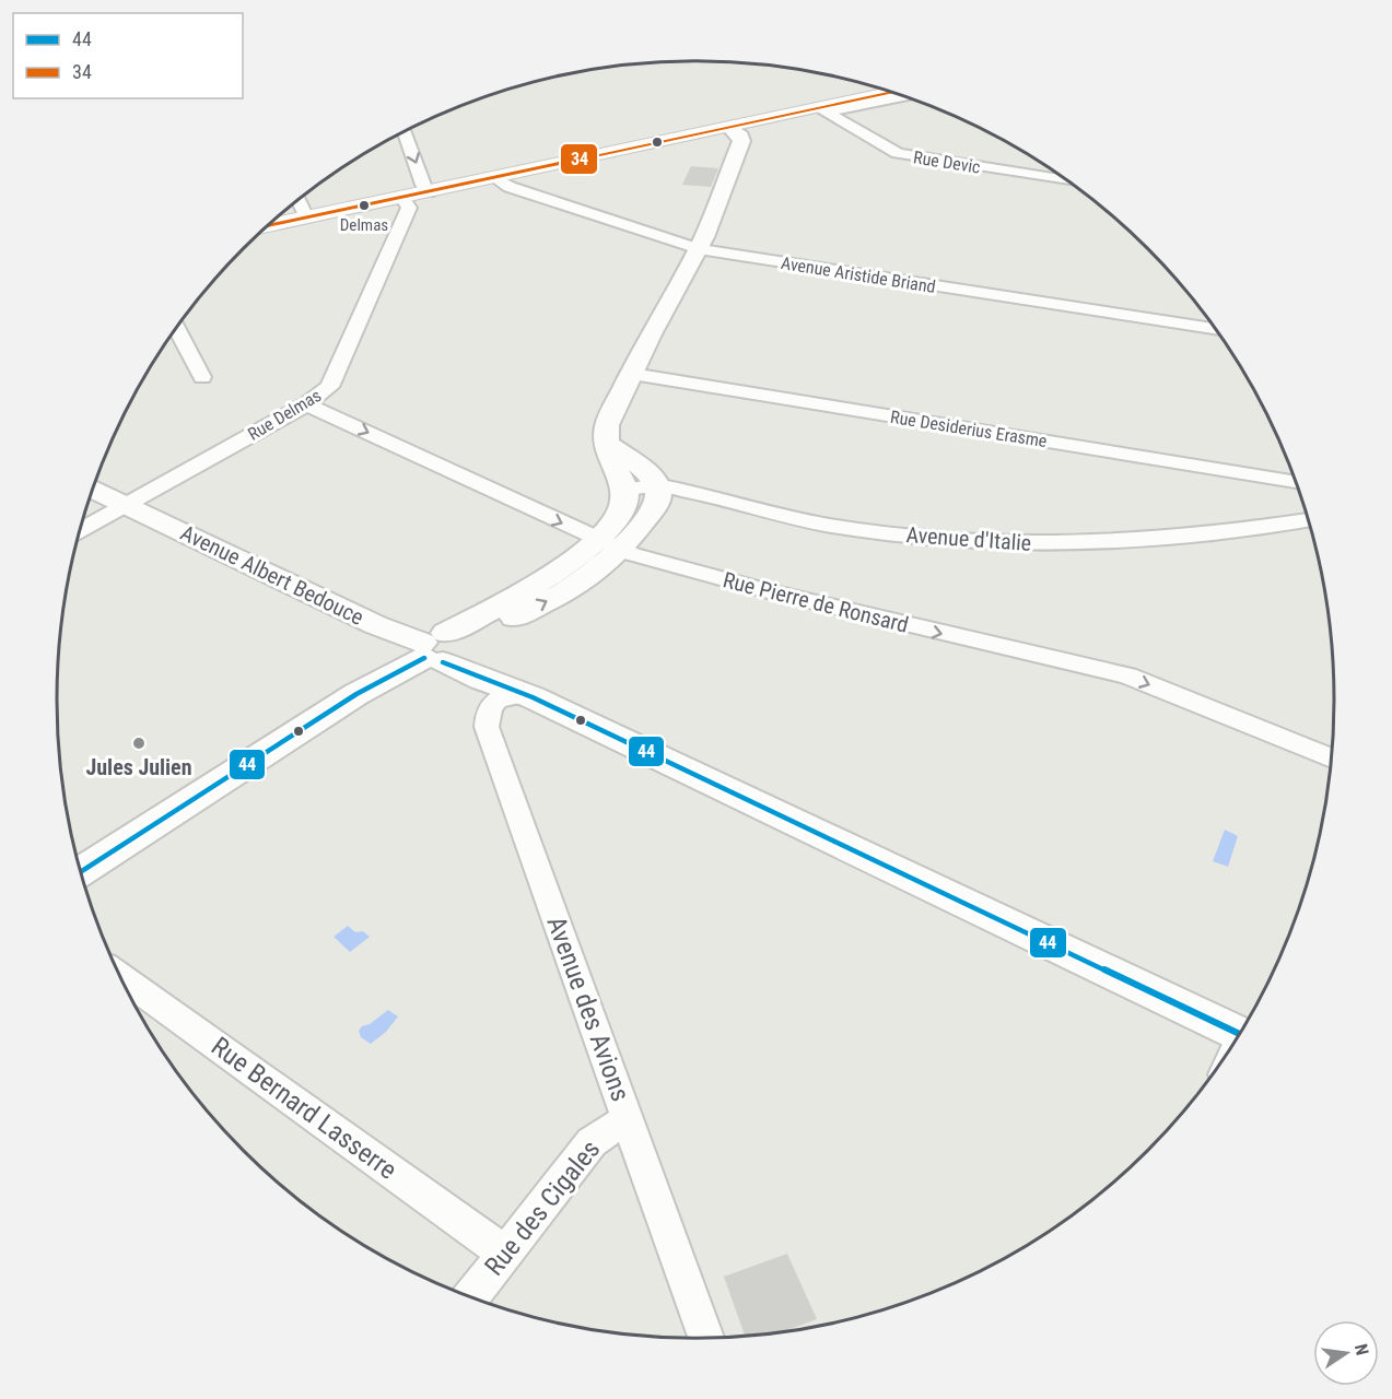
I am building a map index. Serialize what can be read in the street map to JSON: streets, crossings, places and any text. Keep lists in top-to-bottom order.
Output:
{
  "streets": {
    "street": [
      "Rue Devic",
      "Avenue Aristide Briand",
      "Rue Delmas",
      "Rue Desiderius Erasme",
      "Avenue d'Italie",
      "Avenue Albert Bedouce",
      "Rue Pierre de Ronsard",
      "Avenue des Avions",
      "Rue Bernard Lasserre",
      "Rue des Cigales"
    ]
  },
  "crossings": [
    ["Rue Delmas", "Avenue Albert Bedouce"],
    ["Rue Delmas", "Rue Pierre de Ronsard"],
    ["Avenue Albert Bedouce", "Avenue des Avions"],
    ["Avenue des Avions", "Rue des Cigales"],
    ["Rue Bernard Lasserre", "Rue des Cigales"]
  ],
  "one_way": ["Rue Pierre de Ronsard"],
  "places": ["Delmas", "Jules Julien"],
  "lines": ["transit line 34", "transit line 44"],
  "legend": ["44", "34"],
  "north": "right"
}
